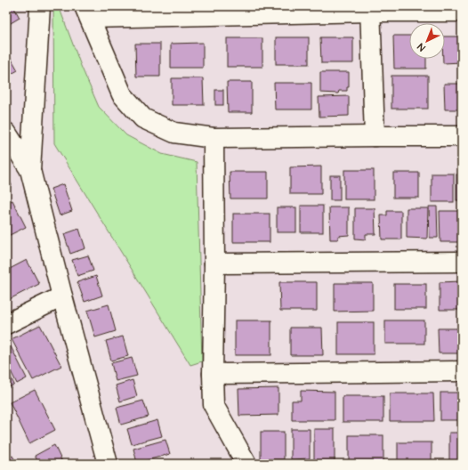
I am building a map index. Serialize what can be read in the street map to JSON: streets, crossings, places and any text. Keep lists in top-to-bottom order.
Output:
{
  "north": "bottom left"
}
